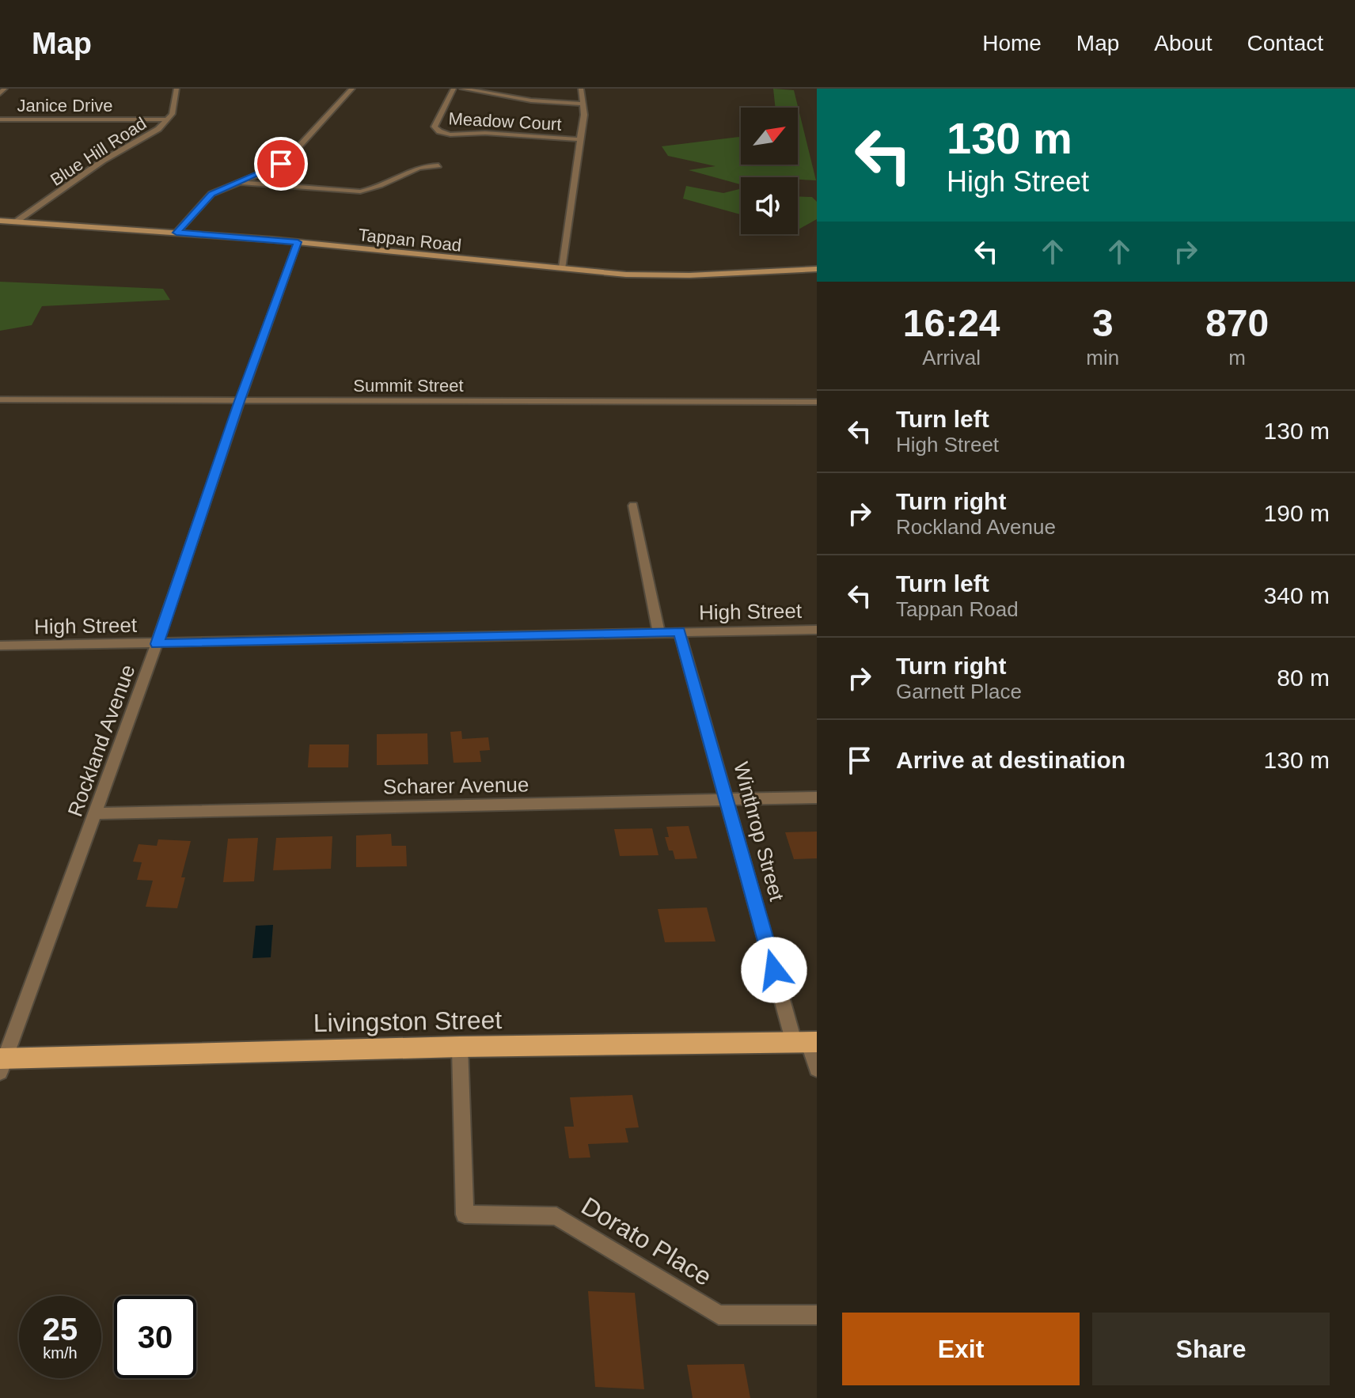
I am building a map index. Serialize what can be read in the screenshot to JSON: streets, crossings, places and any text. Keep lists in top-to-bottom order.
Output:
{
  "streets": {
    "main road": ["Livingston Street"],
    "street": [
      "Janice Drive",
      "Meadow Court",
      "Blue Hill Road",
      "Tappan Road",
      "Summit Street",
      "High Street",
      "Rockland Avenue",
      "Scharer Avenue",
      "Winthrop Street",
      "Dorato Place"
    ]
  },
  "crossings": [
    ["Janice Drive", "Blue Hill Road"],
    ["Blue Hill Road", "Tappan Road"],
    ["Tappan Road", "Rockland Avenue"],
    ["Summit Street", "Rockland Avenue"],
    ["High Street", "Rockland Avenue"],
    ["High Street", "Winthrop Street"],
    ["Rockland Avenue", "Scharer Avenue"],
    ["Rockland Avenue", "Livingston Street"],
    ["Scharer Avenue", "Winthrop Street"],
    ["Winthrop Street", "Livingston Street"],
    ["Livingston Street", "Dorato Place"]
  ],
  "north": "top right",
  "page": {
    "header": "Map",
    "nav": [
      "Home",
      "Map",
      "About",
      "Contact"
    ],
    "turn": ["130 m", "High Street"],
    "eta": [
      "16:24",
      "Arrival",
      "3",
      "min",
      "870",
      "m"
    ],
    "list": [
      {
        "name": "Turn left",
        "note": "High Street",
        "value": "130 m"
      },
      {
        "name": "Turn right",
        "note": "Rockland Avenue",
        "value": "190 m"
      },
      {
        "name": "Turn left",
        "note": "Tappan Road",
        "value": "340 m"
      },
      {
        "name": "Turn right",
        "note": "Garnett Place",
        "value": "80 m"
      },
      {
        "name": "Arrive at destination",
        "value": "130 m"
      }
    ],
    "speed": "25 km/h",
    "limit": "30",
    "buttons": ["Exit", "Share"]
  }
}
